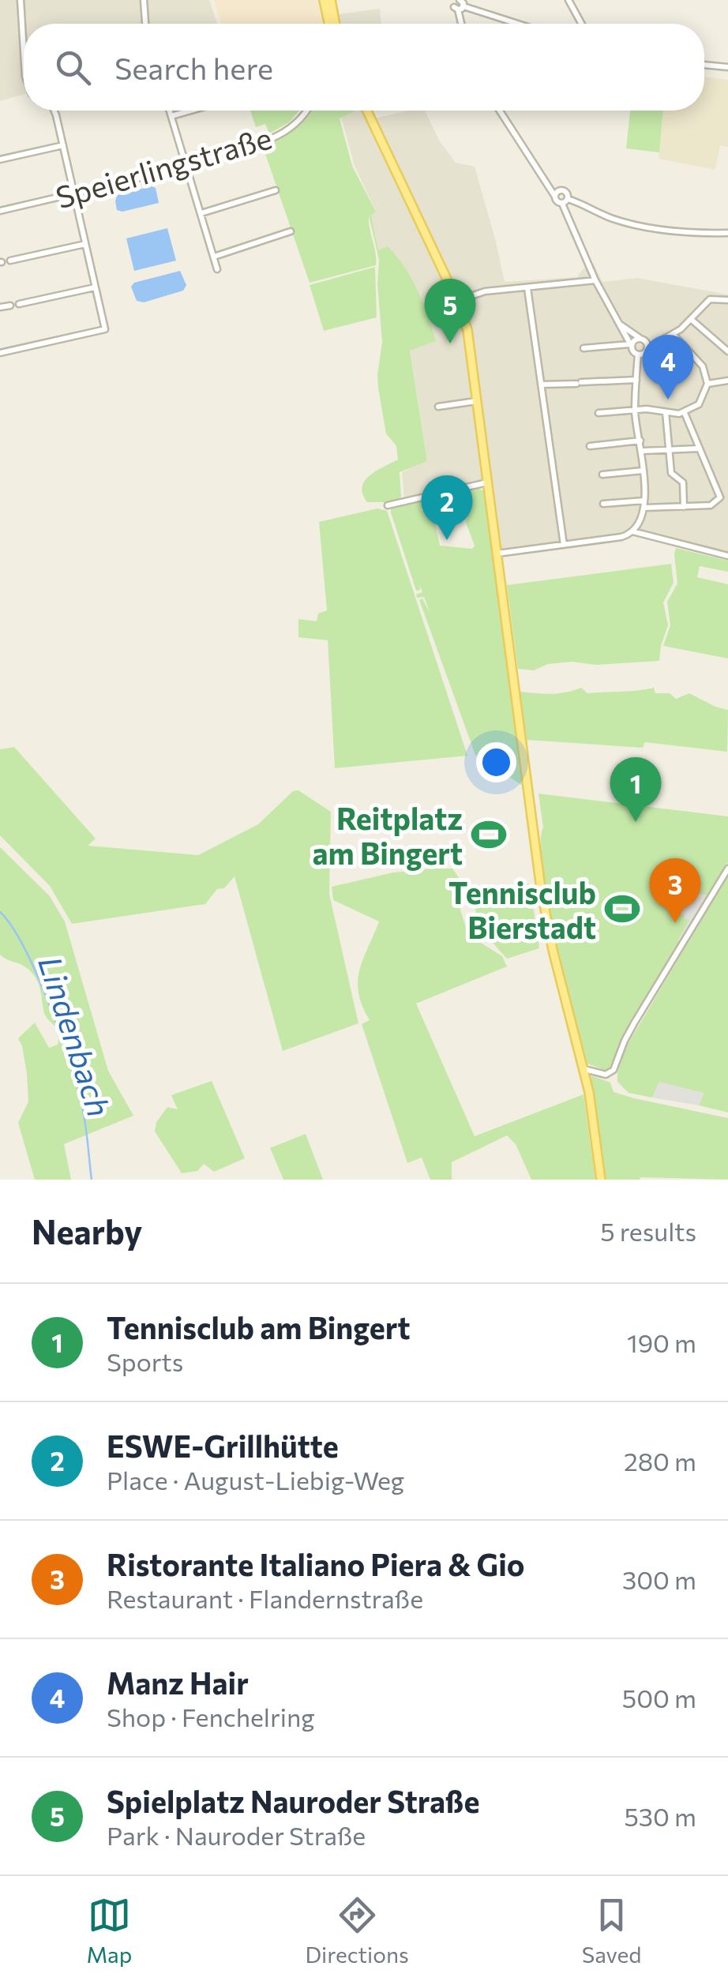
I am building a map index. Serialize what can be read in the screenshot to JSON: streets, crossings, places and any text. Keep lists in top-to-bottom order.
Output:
{
  "streets": {
    "street": ["Speierlingstraße"]
  },
  "water": ["Lindenbach"],
  "places": {
    "sports": ["Reitplatz am Bingert", "Tennisclub Bierstadt"]
  },
  "page": {
    "search": "Search here",
    "pins": [
      "5",
      "4",
      "2",
      "1",
      "3"
    ],
    "heading": ["Nearby", "5 results"],
    "list": [
      {
        "mark": "1",
        "name": "Tennisclub am Bingert",
        "note": "Sports",
        "value": "190 m"
      },
      {
        "mark": "2",
        "name": "ESWE-Grillhütte",
        "note": "Place · August-Liebig-Weg",
        "value": "280 m"
      },
      {
        "mark": "3",
        "name": "Ristorante Italiano Piera & Gio",
        "note": "Restaurant · Flandernstraße",
        "value": "300 m"
      },
      {
        "mark": "4",
        "name": "Manz Hair",
        "note": "Shop · Fenchelring",
        "value": "500 m"
      },
      {
        "mark": "5",
        "name": "Spielplatz Nauroder Straße",
        "note": "Park · Nauroder Straße",
        "value": "530 m"
      }
    ],
    "nav": ["Map", "Directions", "Saved"]
  }
}
